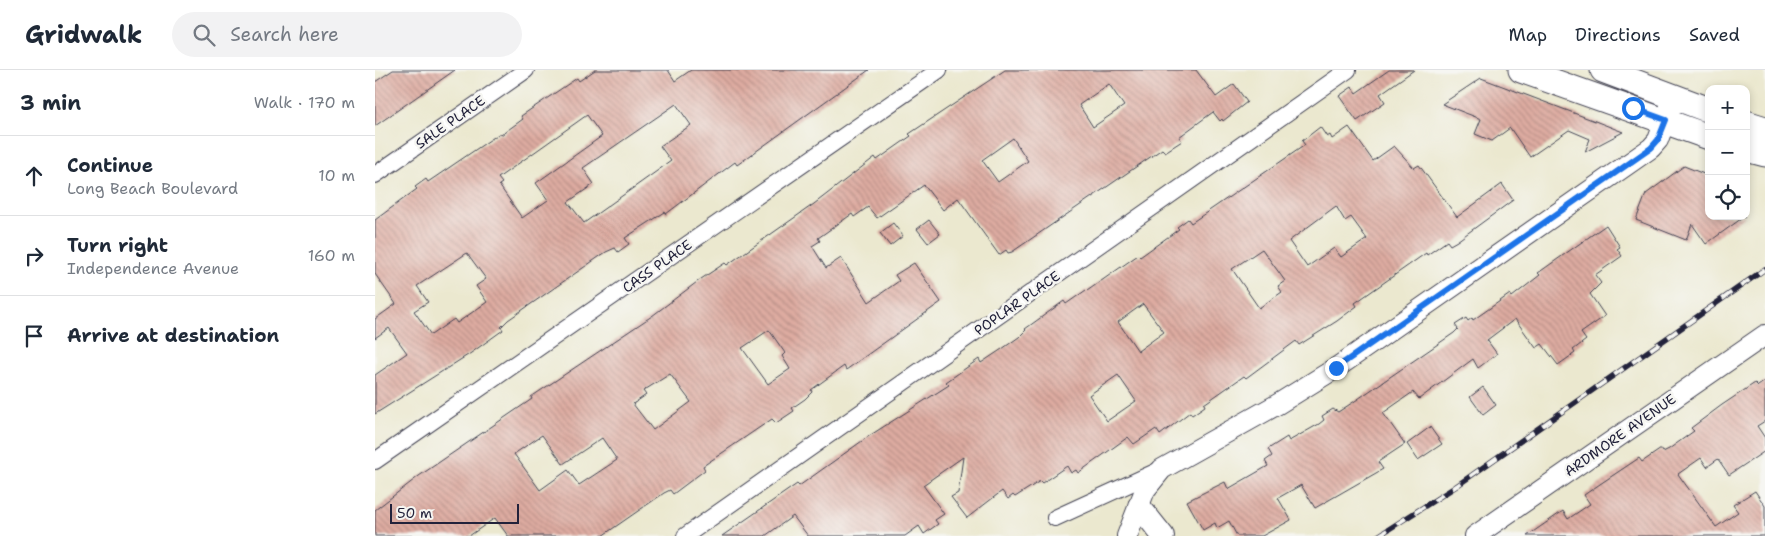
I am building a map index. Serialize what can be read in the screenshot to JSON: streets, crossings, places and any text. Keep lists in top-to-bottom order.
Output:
{
  "streets": {
    "street": [
      "SALE PLACE",
      "CASS PLACE",
      "POPLAR PLACE",
      "ARDMORE AVENUE"
    ]
  },
  "scale_bar": "50 m",
  "page": {
    "header": "Gridwalk",
    "search": "Search here",
    "nav": ["Map", "Directions", "Saved"],
    "heading": ["3 min", "Walk · 170 m"],
    "map_buttons": ["+", "−"],
    "list": [
      ["Continue", "Long Beach Boulevard", "10 m"],
      ["Turn right", "Independence Avenue", "160 m"],
      "Arrive at destination"
    ],
    "scale": "50 m"
  }
}
